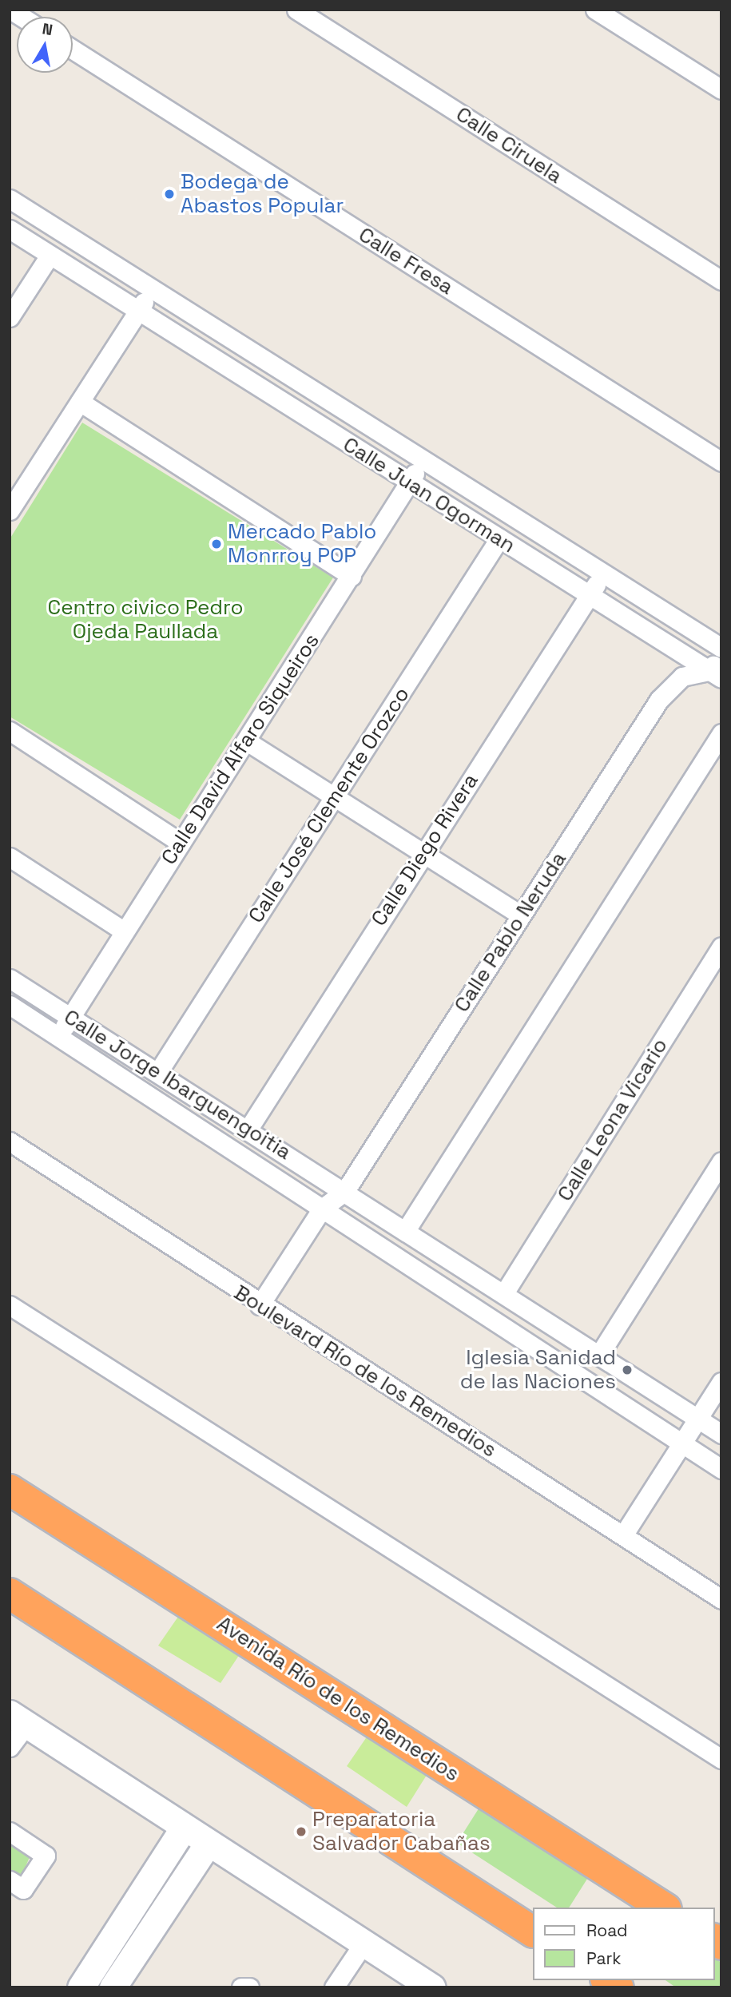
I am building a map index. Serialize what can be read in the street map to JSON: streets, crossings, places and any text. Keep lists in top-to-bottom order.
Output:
{
  "streets": {
    "highway": ["Avenida Río de los Remedios"],
    "street": [
      "Calle Ciruela",
      "Calle Fresa",
      "Calle Juan Ogorman",
      "Calle David Alfaro Siqueiros",
      "Calle José Clemente Orozco",
      "Calle Diego Rivera",
      "Calle Pablo Neruda",
      "Calle Jorge Ibarguengoitia",
      "Calle Leona Vicario",
      "Boulevard Río de los Remedios"
    ]
  },
  "crossings": [
    ["Calle Juan Ogorman", "Calle David Alfaro Siqueiros"],
    ["Calle Juan Ogorman", "Calle José Clemente Orozco"],
    ["Calle Juan Ogorman", "Calle Diego Rivera"],
    ["Calle Juan Ogorman", "Calle Pablo Neruda"],
    ["Calle David Alfaro Siqueiros", "Calle Jorge Ibarguengoitia"],
    ["Calle José Clemente Orozco", "Calle Jorge Ibarguengoitia"],
    ["Calle Diego Rivera", "Calle Jorge Ibarguengoitia"],
    ["Calle Pablo Neruda", "Calle Jorge Ibarguengoitia"],
    ["Calle Jorge Ibarguengoitia", "Calle Leona Vicario"]
  ],
  "parks": ["Centro civico Pedro Ojeda Paullada"],
  "places": [
    "Bodega de Abastos Popular",
    "Mercado Pablo Monrroy POP",
    "Iglesia Sanidad de las Naciones",
    "Preparatoria Salvador Cabañas"
  ],
  "legend": ["Road", "Park"],
  "north": "top"
}
